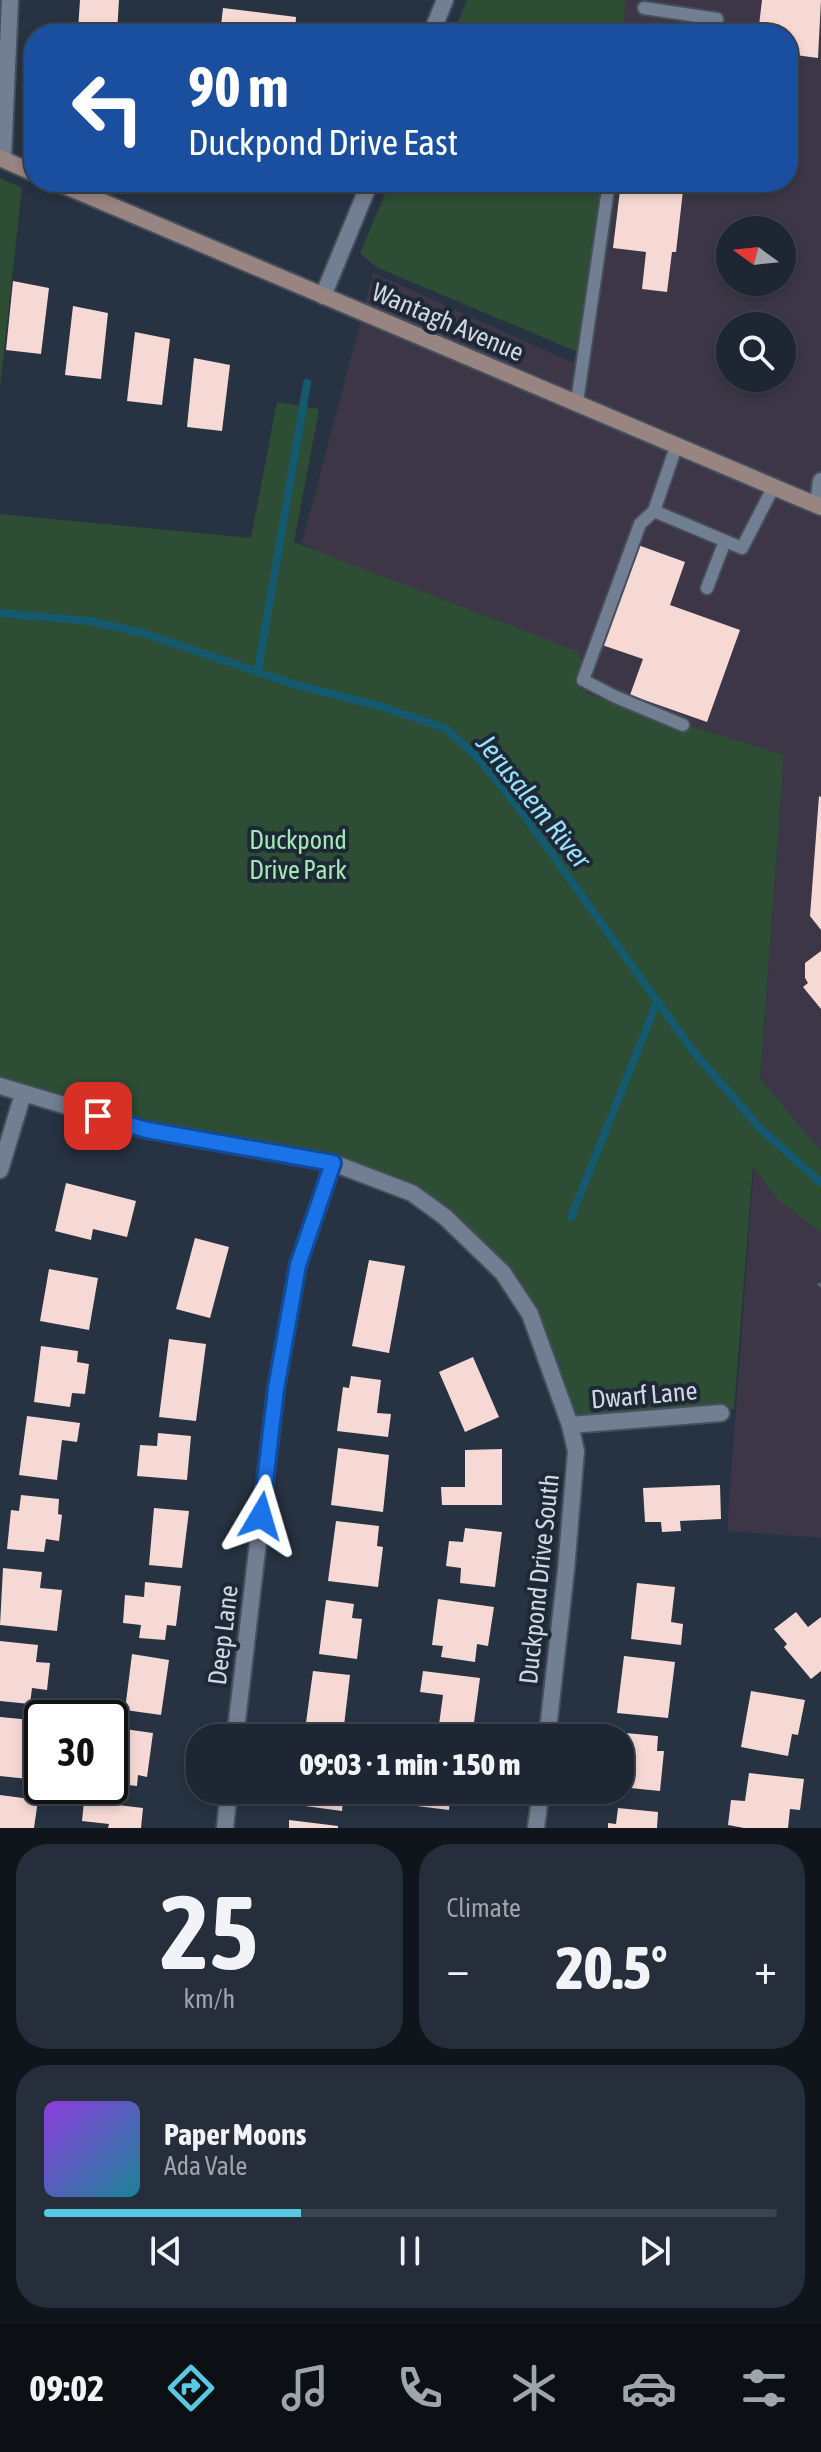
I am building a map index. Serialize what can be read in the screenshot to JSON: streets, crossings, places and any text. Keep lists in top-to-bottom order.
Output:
{
  "streets": {
    "main road": ["Wantagh Avenue"],
    "street": ["Dwarf Lane", "Duckpond Drive South", "Deep Lane"]
  },
  "crossings": [
    ["Dwarf Lane", "Duckpond Drive South"],
    ["Duckpond Drive South", "Deep Lane"]
  ],
  "water": ["Jerusalem River"],
  "parks": ["Duckpond Drive Park"],
  "north": "left",
  "page": {
    "turn": ["90 m", "Duckpond Drive East"],
    "limit": "30",
    "trip": "09:03 · 1 min · 150 m",
    "tile": [
      ["25", "km/h"],
      "Climate"
    ],
    "heat": ["−", "20.5°", "+"],
    "song": ["Paper Moons", "Ada Vale"],
    "tabs": "09:02"
  }
}
